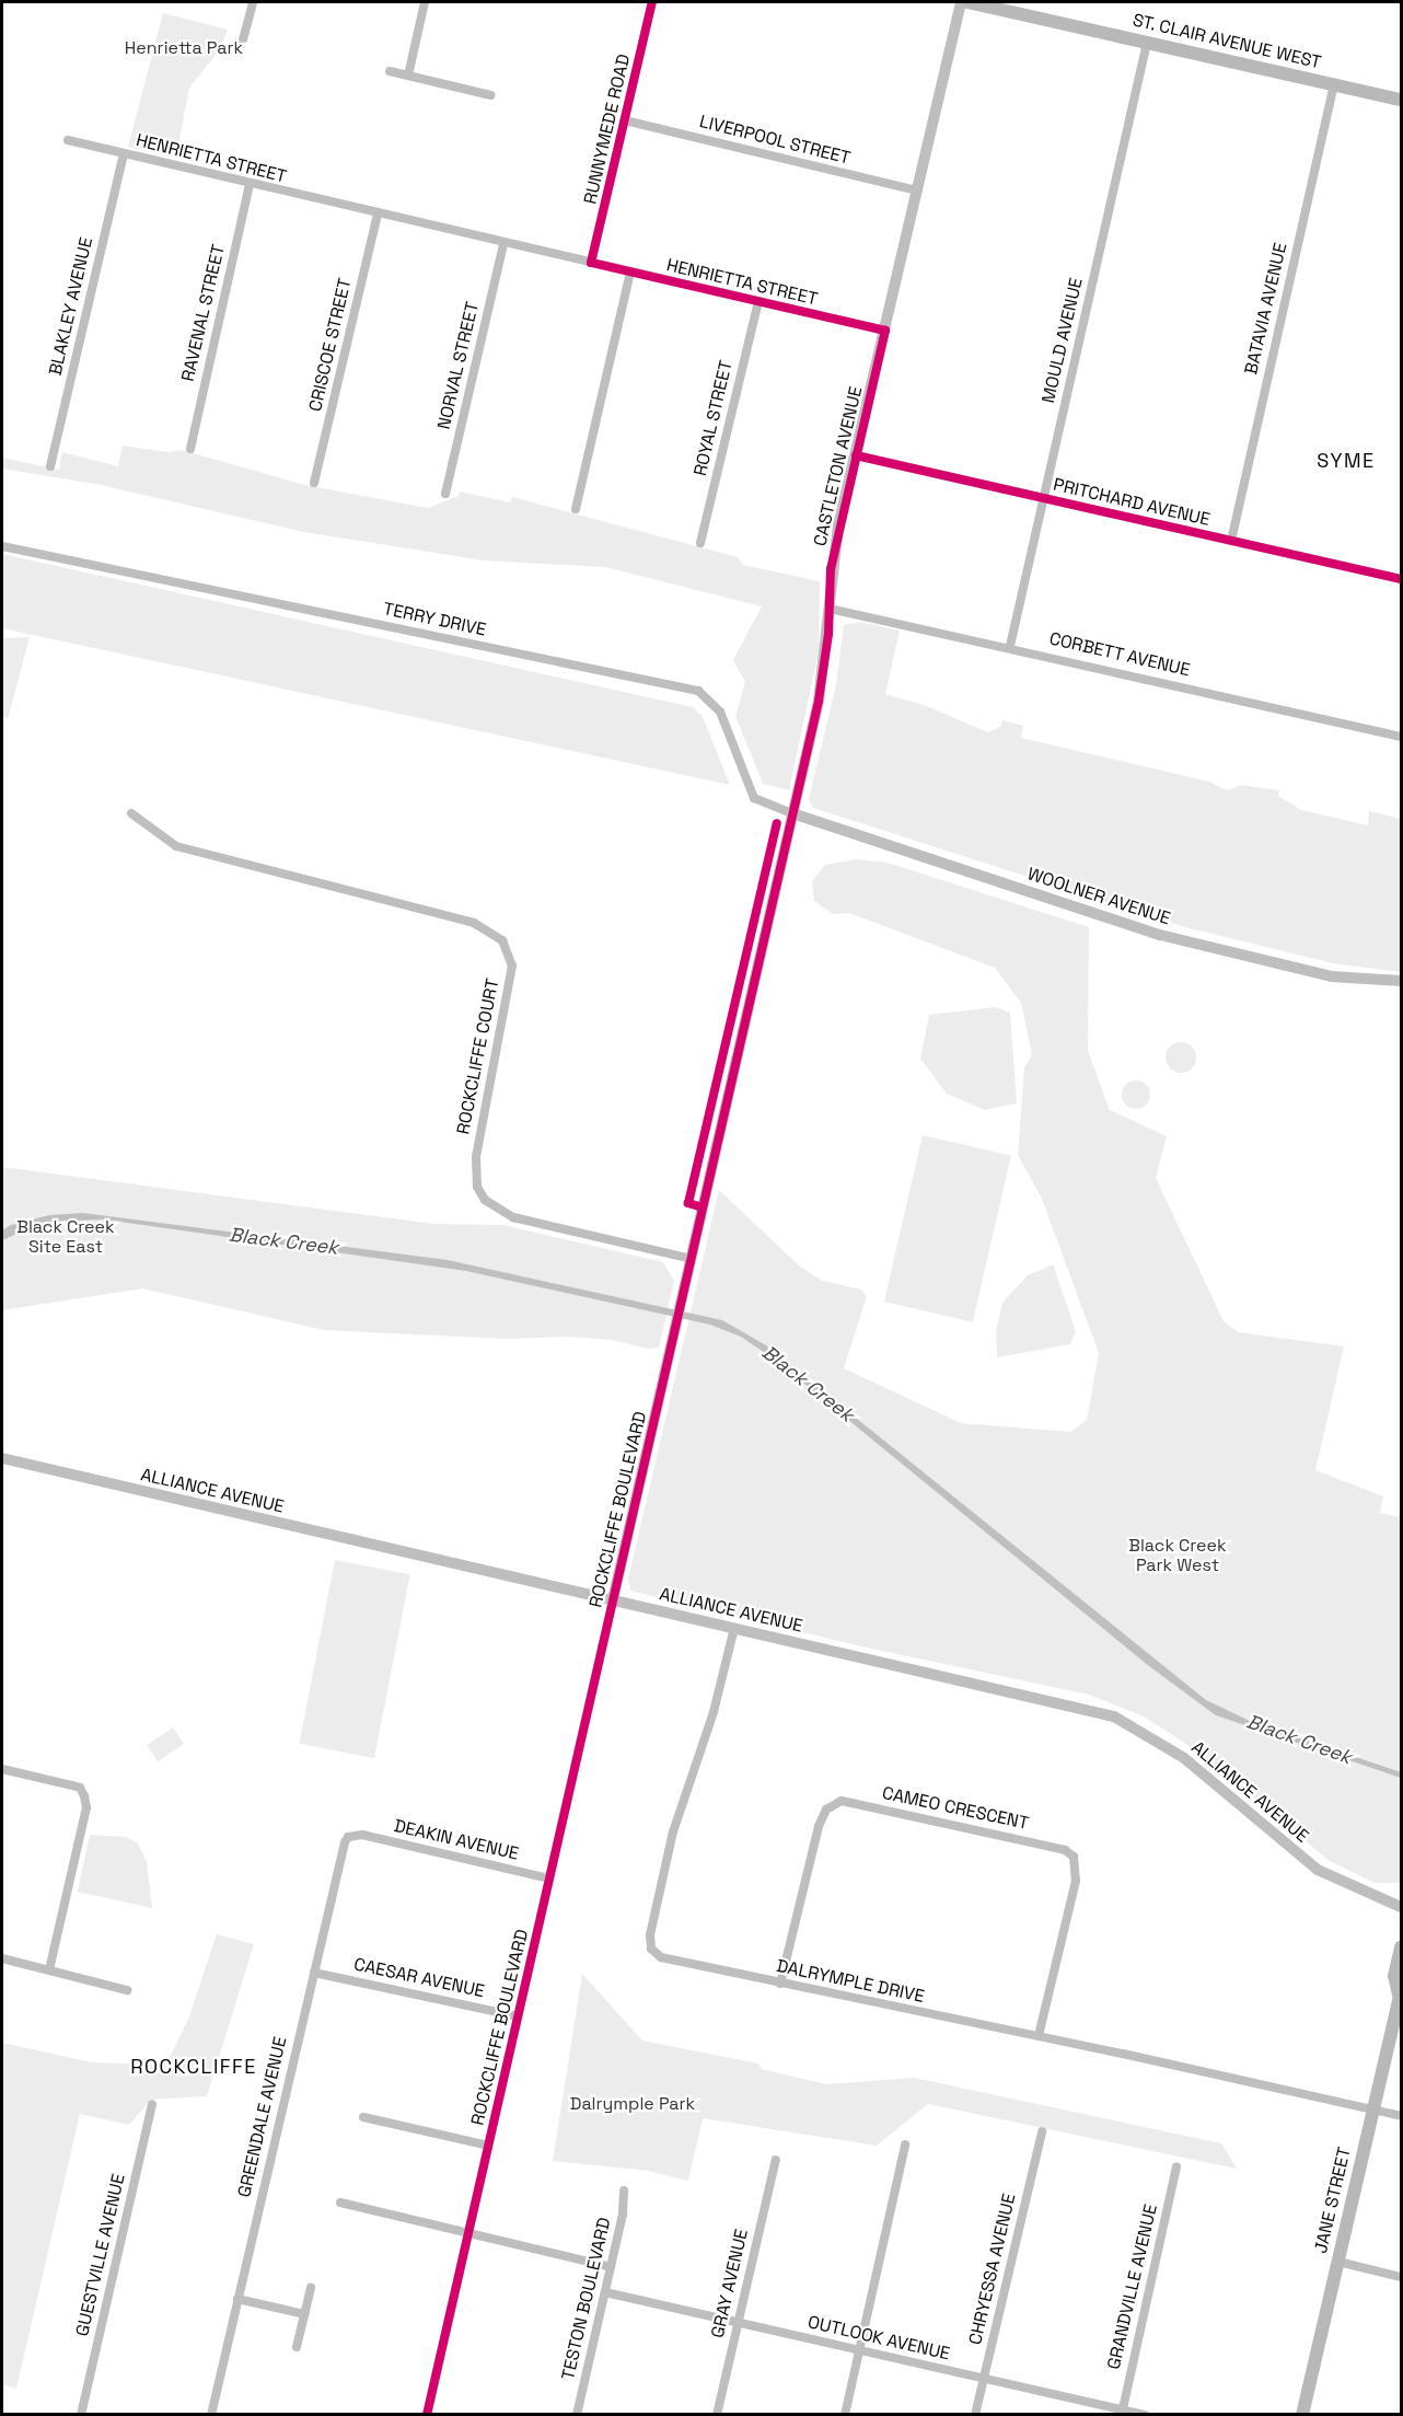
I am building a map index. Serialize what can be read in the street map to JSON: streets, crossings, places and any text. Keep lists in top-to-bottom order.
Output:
{
  "streets": {
    "main road": ["ST. CLAIR AVENUE WEST", "JANE STREET"],
    "street": [
      "RUNNYMEDE ROAD",
      "LIVERPOOL STREET",
      "HENRIETTA STREET",
      "BLAKLEY AVENUE",
      "BATAVIA AVENUE",
      "RAVENAL STREET",
      "MOULD AVENUE",
      "CRISCOE STREET",
      "NORVAL STREET",
      "ROYAL STREET",
      "CASTLETON AVENUE",
      "PRITCHARD AVENUE",
      "TERRY DRIVE",
      "CORBETT AVENUE",
      "WOOLNER AVENUE",
      "ROCKCLIFFE COURT",
      "ALLIANCE AVENUE",
      "ROCKCLIFFE BOULEVARD",
      "CAMEO CRESCENT",
      "DEAKIN AVENUE",
      "CAESAR AVENUE",
      "DALRYMPLE DRIVE",
      "GREENDALE AVENUE",
      "GUESTVILLE AVENUE",
      "CHRYESSA AVENUE",
      "GRAY AVENUE",
      "GRANDVILLE AVENUE",
      "TESTON BOULEVARD",
      "OUTLOOK AVENUE"
    ]
  },
  "crossings": [
    ["ST. CLAIR AVENUE WEST", "BATAVIA AVENUE"],
    ["ST. CLAIR AVENUE WEST", "MOULD AVENUE"],
    ["RUNNYMEDE ROAD", "LIVERPOOL STREET"],
    ["RUNNYMEDE ROAD", "HENRIETTA STREET"],
    ["LIVERPOOL STREET", "CASTLETON AVENUE"],
    ["HENRIETTA STREET", "BLAKLEY AVENUE"],
    ["HENRIETTA STREET", "RAVENAL STREET"],
    ["HENRIETTA STREET", "CRISCOE STREET"],
    ["HENRIETTA STREET", "NORVAL STREET"],
    ["HENRIETTA STREET", "ROYAL STREET"],
    ["HENRIETTA STREET", "CASTLETON AVENUE"],
    ["BATAVIA AVENUE", "PRITCHARD AVENUE"],
    ["MOULD AVENUE", "PRITCHARD AVENUE"],
    ["MOULD AVENUE", "CORBETT AVENUE"],
    ["CASTLETON AVENUE", "PRITCHARD AVENUE"],
    ["CASTLETON AVENUE", "CORBETT AVENUE"],
    ["CASTLETON AVENUE", "ROCKCLIFFE BOULEVARD"],
    ["TERRY DRIVE", "WOOLNER AVENUE"],
    ["TERRY DRIVE", "ROCKCLIFFE BOULEVARD"],
    ["CORBETT AVENUE", "ROCKCLIFFE BOULEVARD"],
    ["WOOLNER AVENUE", "ROCKCLIFFE BOULEVARD"],
    ["ROCKCLIFFE COURT", "ROCKCLIFFE BOULEVARD"],
    ["ALLIANCE AVENUE", "ROCKCLIFFE BOULEVARD"],
    ["ALLIANCE AVENUE", "DALRYMPLE DRIVE"],
    ["ROCKCLIFFE BOULEVARD", "DEAKIN AVENUE"],
    ["ROCKCLIFFE BOULEVARD", "CAESAR AVENUE"],
    ["CAMEO CRESCENT", "DALRYMPLE DRIVE"],
    ["DEAKIN AVENUE", "GREENDALE AVENUE"],
    ["CAESAR AVENUE", "GREENDALE AVENUE"],
    ["DALRYMPLE DRIVE", "JANE STREET"],
    ["CHRYESSA AVENUE", "OUTLOOK AVENUE"],
    ["GRAY AVENUE", "OUTLOOK AVENUE"],
    ["GRANDVILLE AVENUE", "OUTLOOK AVENUE"],
    ["TESTON BOULEVARD", "OUTLOOK AVENUE"]
  ],
  "districts": ["SYME", "ROCKCLIFFE"],
  "water": ["Black Creek"],
  "parks": [
    "Henrietta Park",
    "Black Creek Site East",
    "Black Creek Park West",
    "Dalrymple Park"
  ]
}
